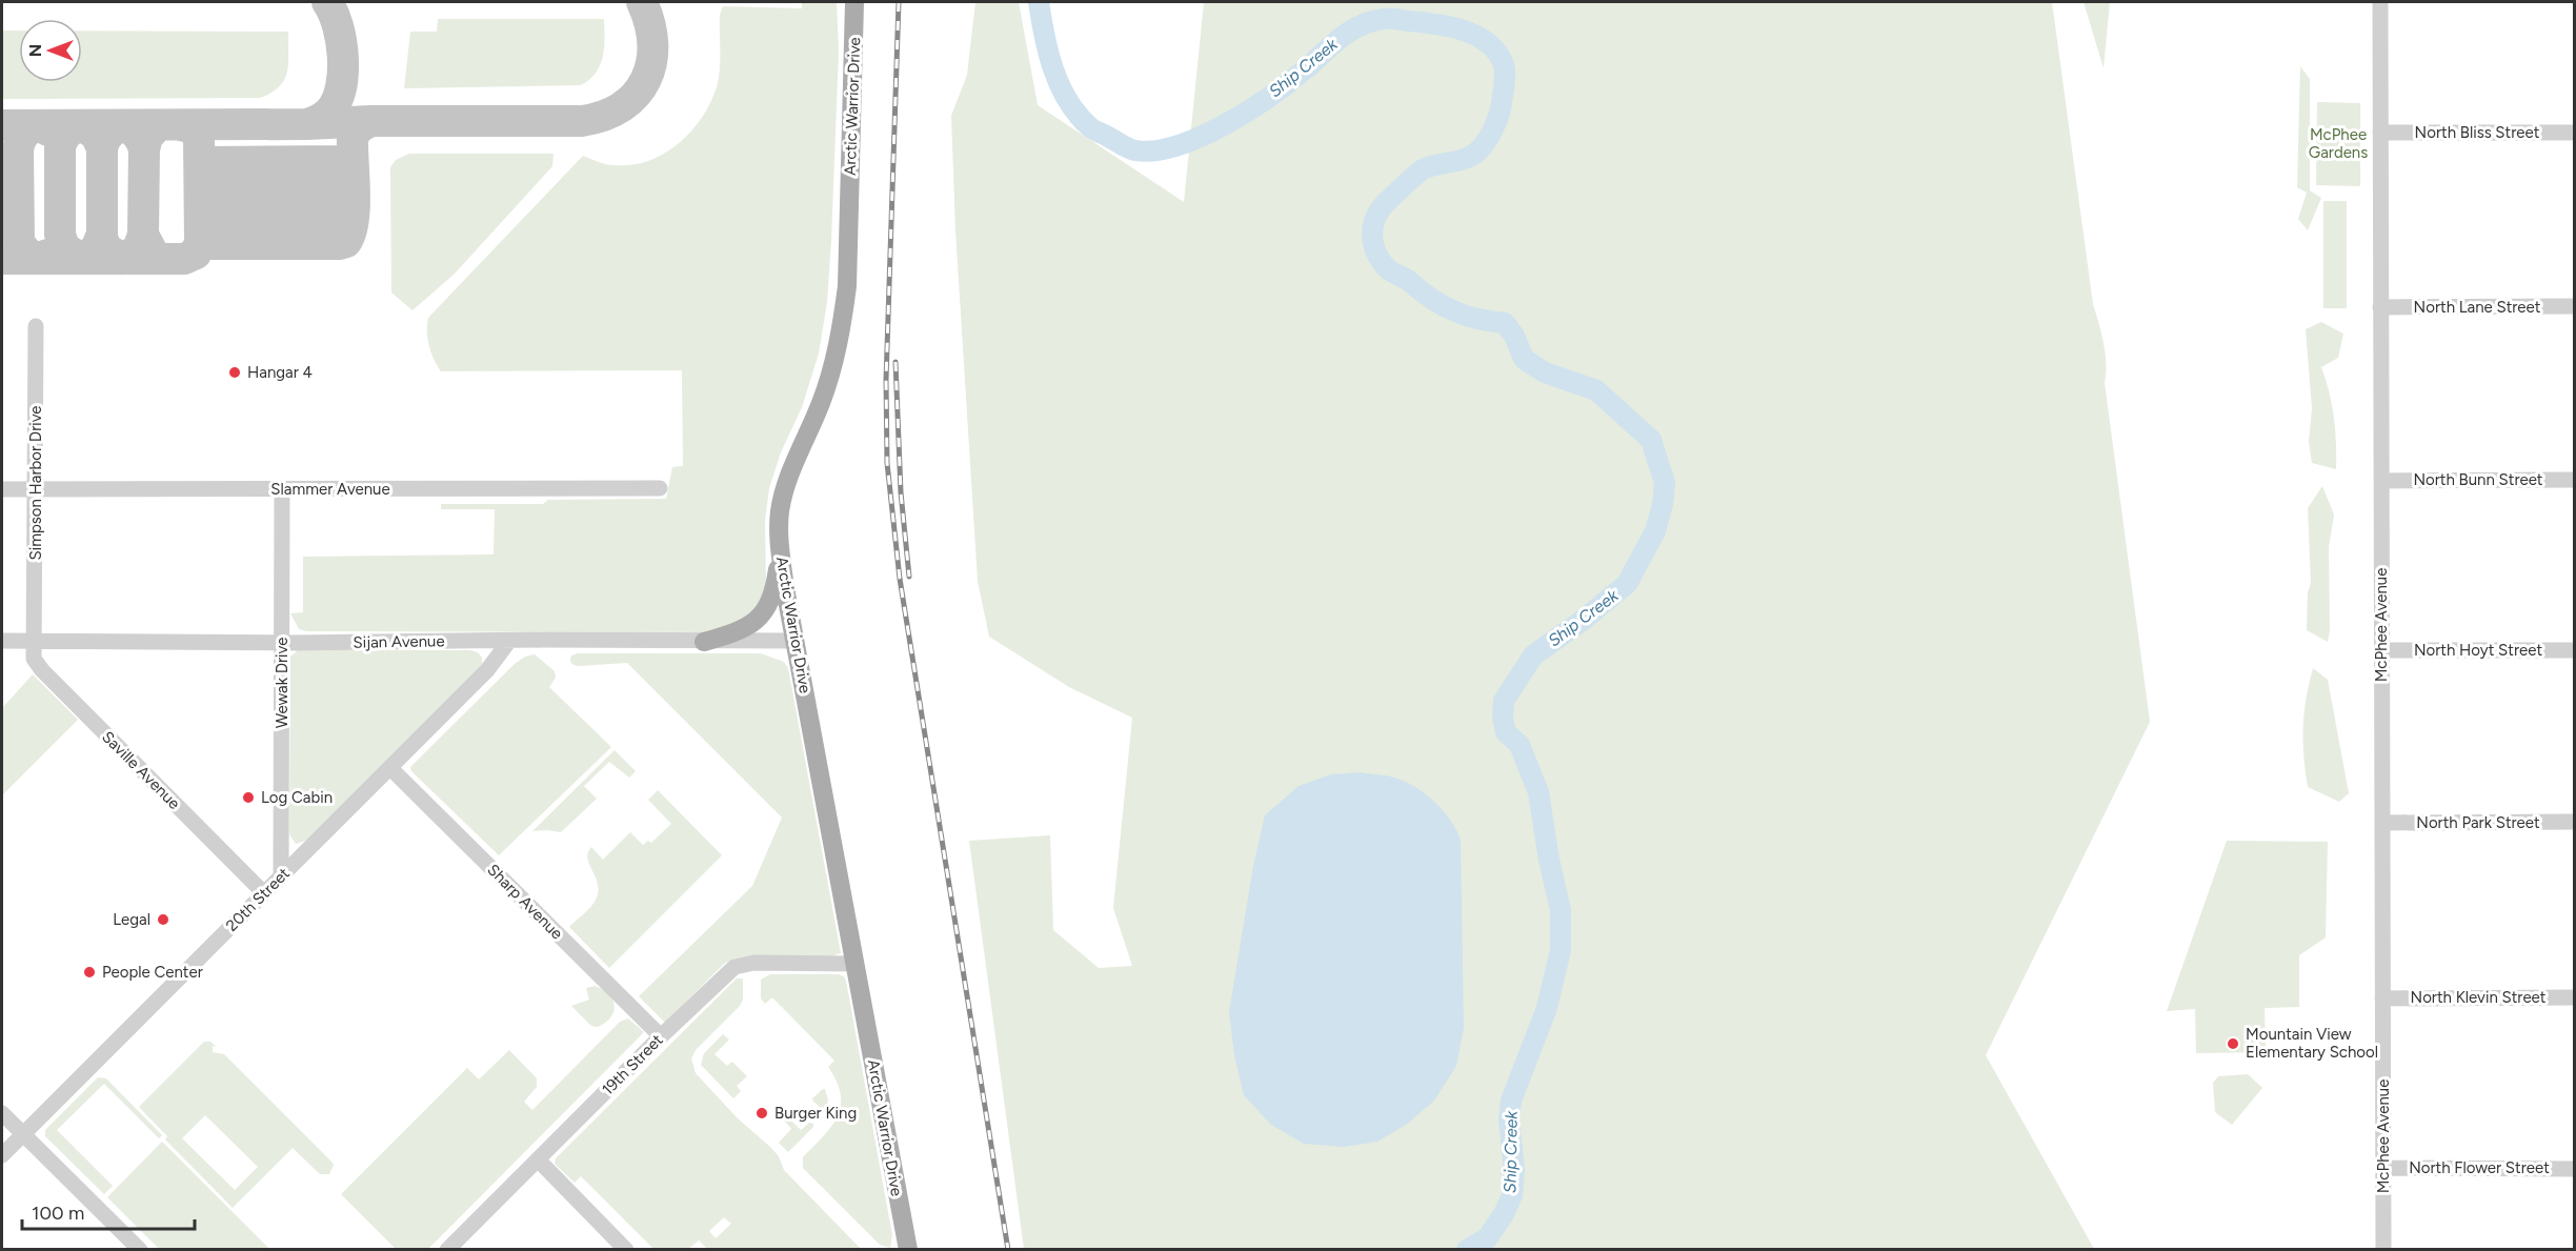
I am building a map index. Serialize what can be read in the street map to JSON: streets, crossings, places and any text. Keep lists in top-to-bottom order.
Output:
{
  "streets": {
    "main road": ["Arctic Warrior Drive"],
    "street": [
      "North Bliss Street",
      "North Lane Street",
      "North Bunn Street",
      "Simpson Harbor Drive",
      "Slammer Avenue",
      "McPhee Avenue",
      "Sijan Avenue",
      "North Hoyt Street",
      "Wewak Drive",
      "Saville Avenue",
      "North Park Street",
      "20th Street",
      "Sharp Avenue",
      "North Klevin Street",
      "19th Street",
      "North Flower Street"
    ]
  },
  "crossings": [
    ["Arctic Warrior Drive", "Sijan Avenue"],
    ["Arctic Warrior Drive", "19th Street"],
    ["North Bliss Street", "McPhee Avenue"],
    ["North Lane Street", "McPhee Avenue"],
    ["North Bunn Street", "McPhee Avenue"],
    ["Simpson Harbor Drive", "Slammer Avenue"],
    ["Simpson Harbor Drive", "Sijan Avenue"],
    ["Simpson Harbor Drive", "Saville Avenue"],
    ["Slammer Avenue", "Wewak Drive"],
    ["McPhee Avenue", "North Hoyt Street"],
    ["McPhee Avenue", "North Park Street"],
    ["McPhee Avenue", "North Klevin Street"],
    ["McPhee Avenue", "North Flower Street"],
    ["Sijan Avenue", "Wewak Drive"],
    ["Sijan Avenue", "Saville Avenue"],
    ["Sijan Avenue", "20th Street"],
    ["Wewak Drive", "20th Street"],
    ["Saville Avenue", "20th Street"],
    ["20th Street", "Sharp Avenue"],
    ["Sharp Avenue", "19th Street"]
  ],
  "water": ["Ship Creek"],
  "parks": ["McPhee Gardens"],
  "places": [
    "Hangar 4",
    "Log Cabin",
    "Legal",
    "People Center",
    "Mountain View Elementary School",
    "Burger King"
  ],
  "scale_bar": "100 m",
  "north": "left"
}
